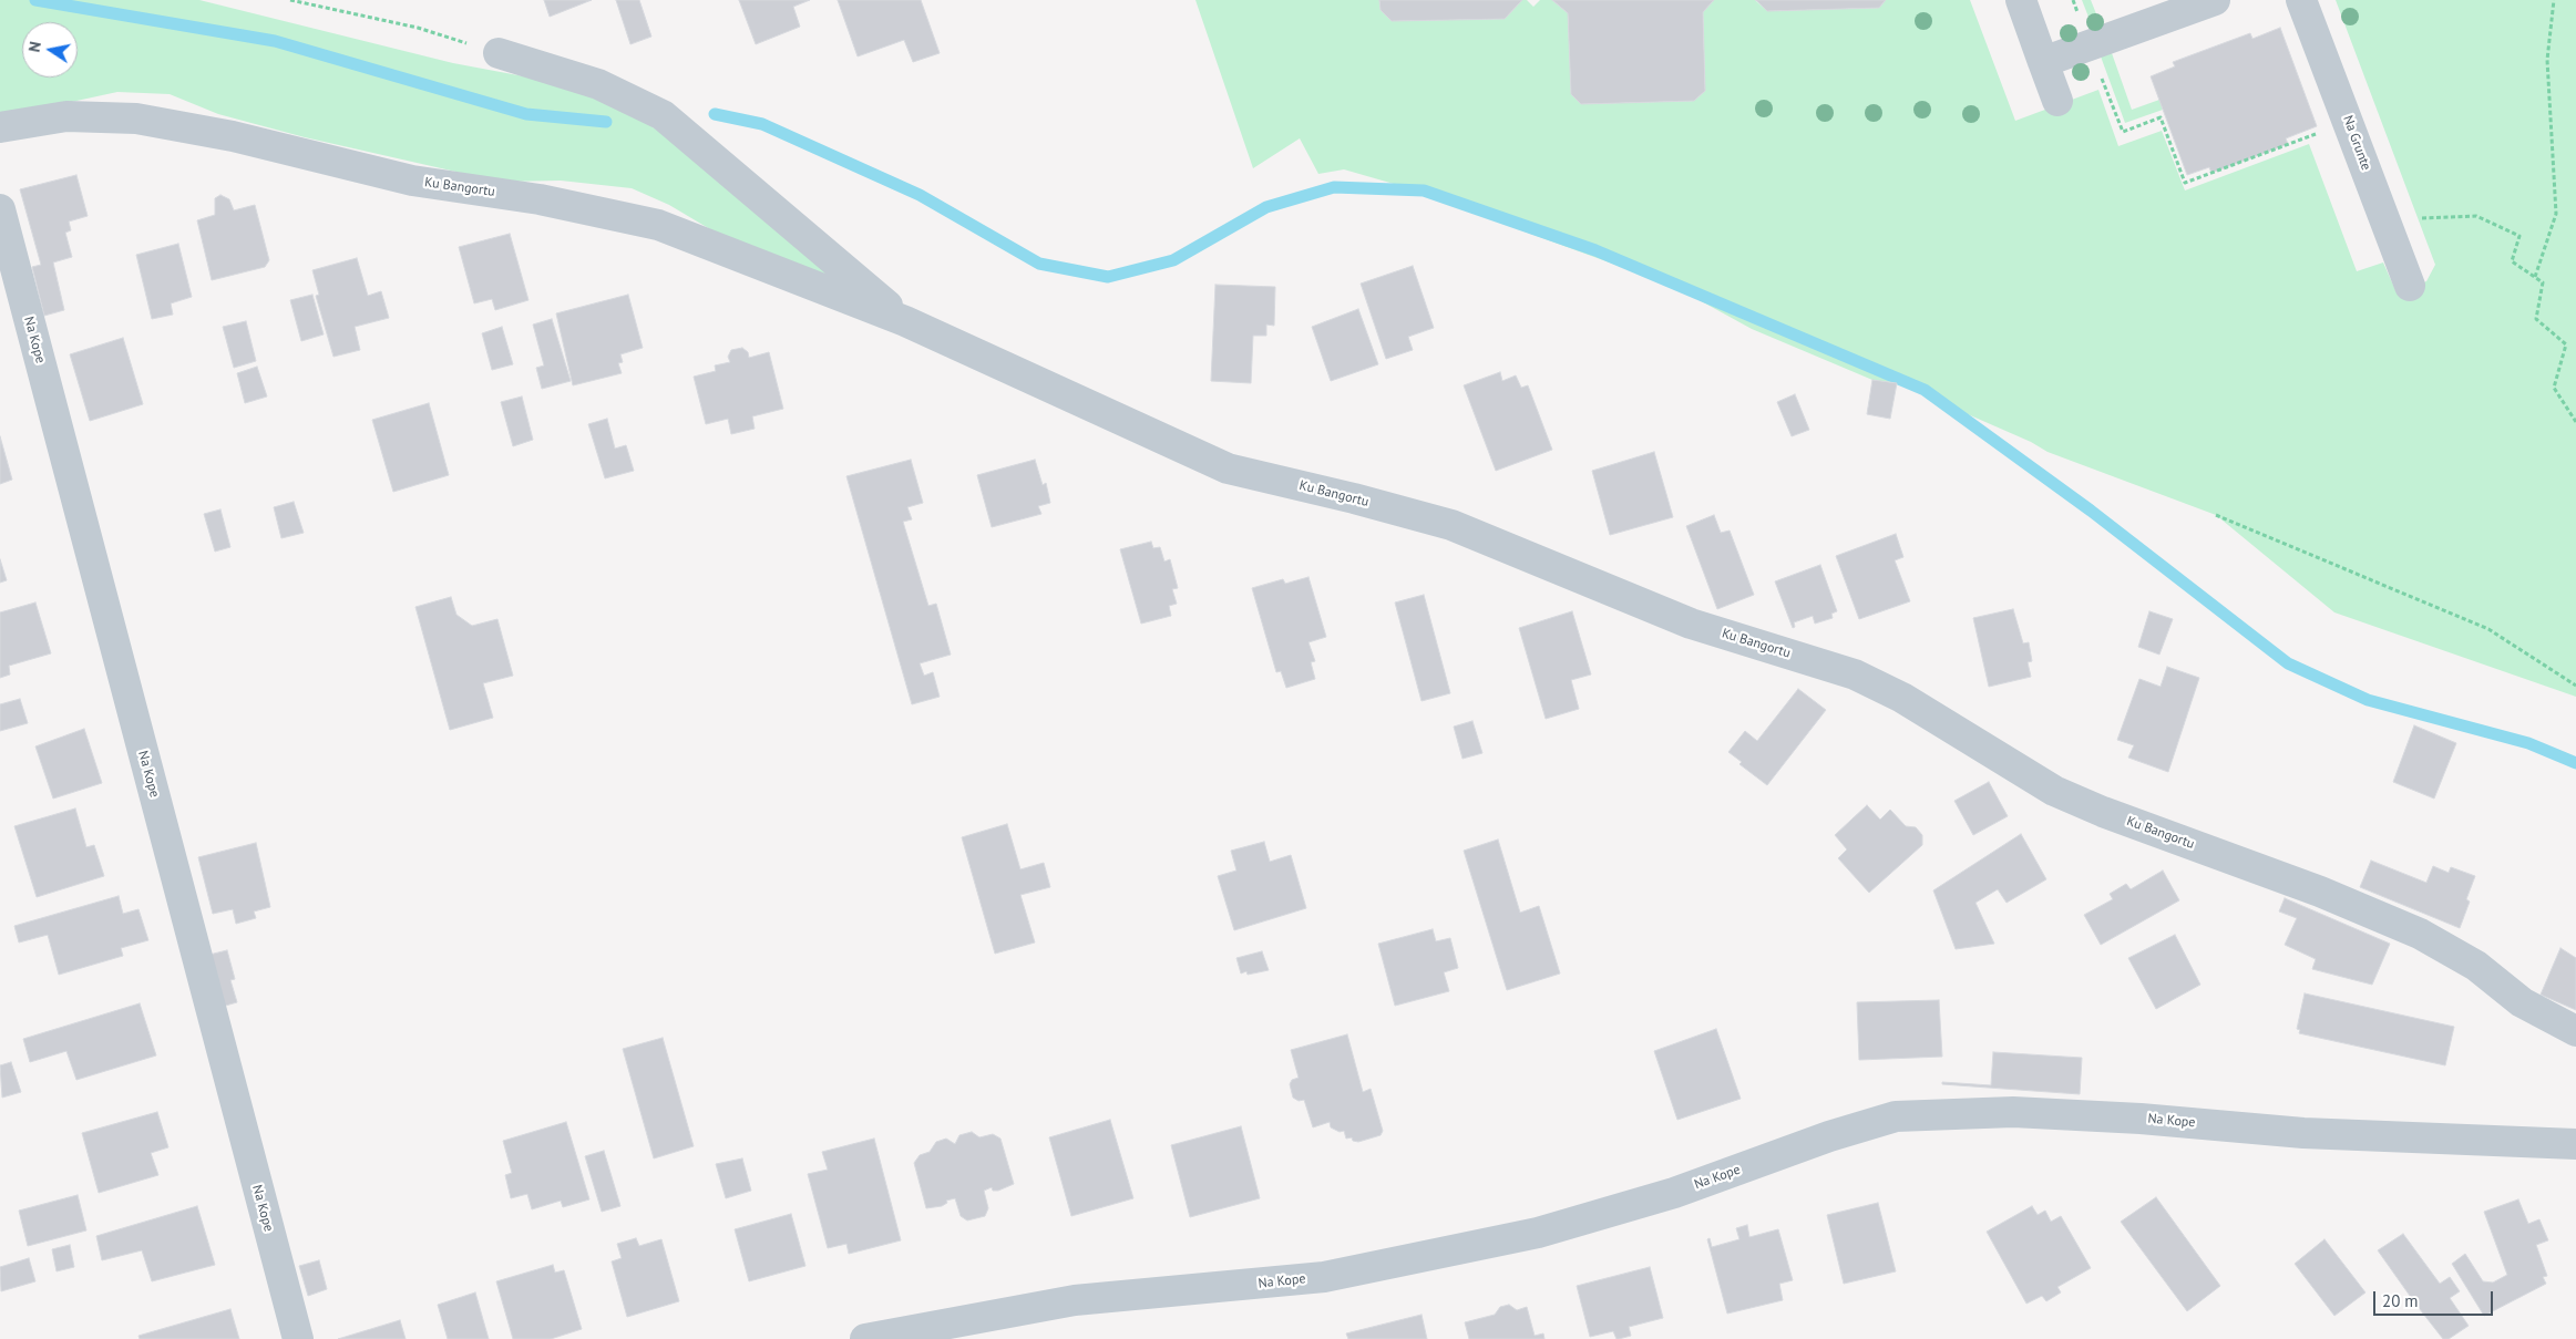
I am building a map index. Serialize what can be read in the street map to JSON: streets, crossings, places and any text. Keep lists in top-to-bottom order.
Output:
{
  "streets": {
    "street": ["Na Grunte", "Ku Bangortu", "Na Kope"]
  },
  "scale_bar": "20 m",
  "north": "left"
}
